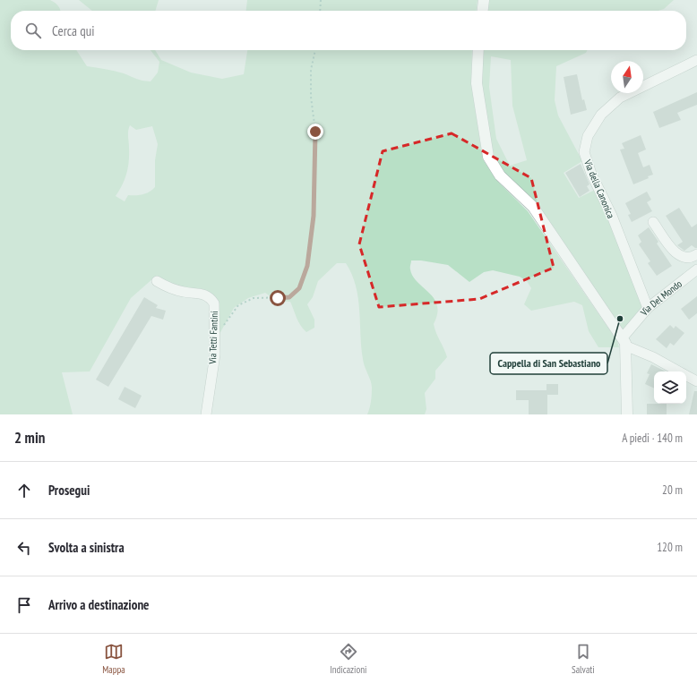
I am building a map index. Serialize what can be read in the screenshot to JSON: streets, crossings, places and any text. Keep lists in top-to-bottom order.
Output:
{
  "streets": {
    "street": ["Via della Canonica", "Via Del Mondo", "Via Tetti Fantini"]
  },
  "crossings": [
    ["Via della Canonica", "Via Del Mondo"]
  ],
  "places": ["Cappella di San Sebastiano"],
  "north": "top",
  "page": {
    "search": "Cerca qui",
    "heading": ["2 min", "A piedi · 140 m"],
    "list": [
      ["Prosegui", "20 m"],
      ["Svolta a sinistra", "120 m"],
      "Arrivo a destinazione"
    ],
    "nav": ["Mappa", "Indicazioni", "Salvati"]
  }
}
